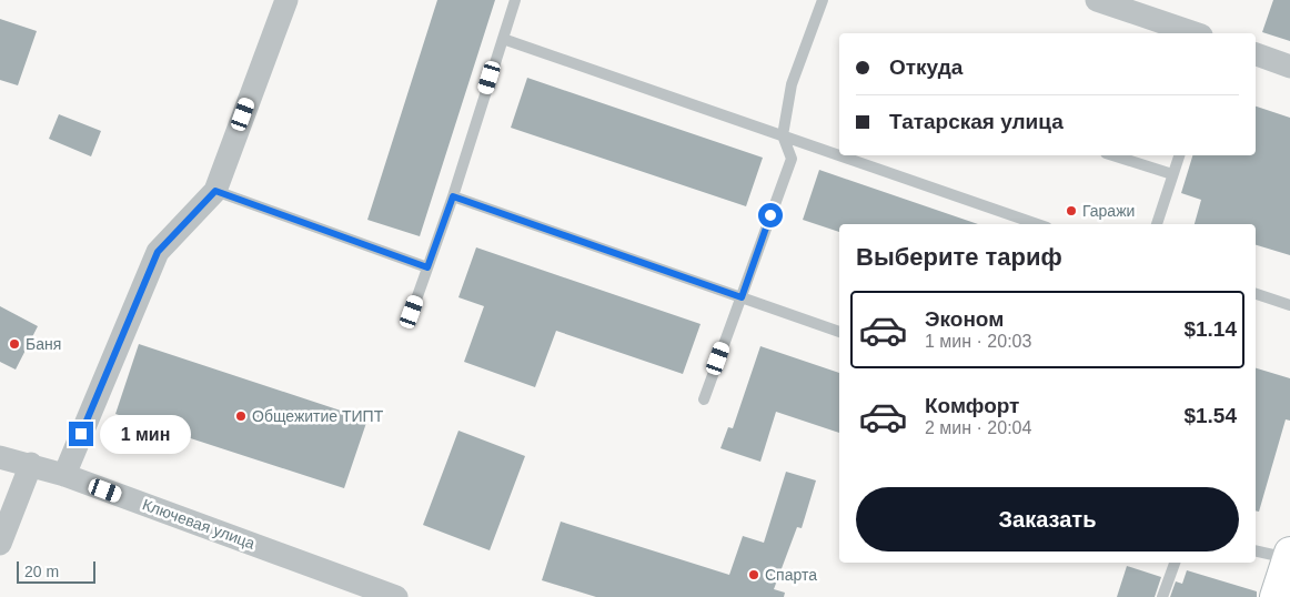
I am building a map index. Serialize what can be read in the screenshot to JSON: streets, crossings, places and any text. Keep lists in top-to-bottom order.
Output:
{
  "streets": {
    "street": ["Ключевая улица"]
  },
  "places": [
    "Гаражи",
    "Баня",
    "Общежитие ТИПТ",
    "Спарта"
  ],
  "scale_bar": "20 m",
  "page": {
    "banner": ["Откуда", "Татарская улица"],
    "heading": "Выберите тариф",
    "list": [
      {
        "name": "Эконом",
        "note": "1 мин · 20:03",
        "value": "$1.14"
      },
      {
        "name": "Комфорт",
        "note": "2 мин · 20:04",
        "value": "$1.54"
      }
    ],
    "bubble": "1 мин",
    "buttons": "Заказать",
    "scale": "20 m"
  }
}
